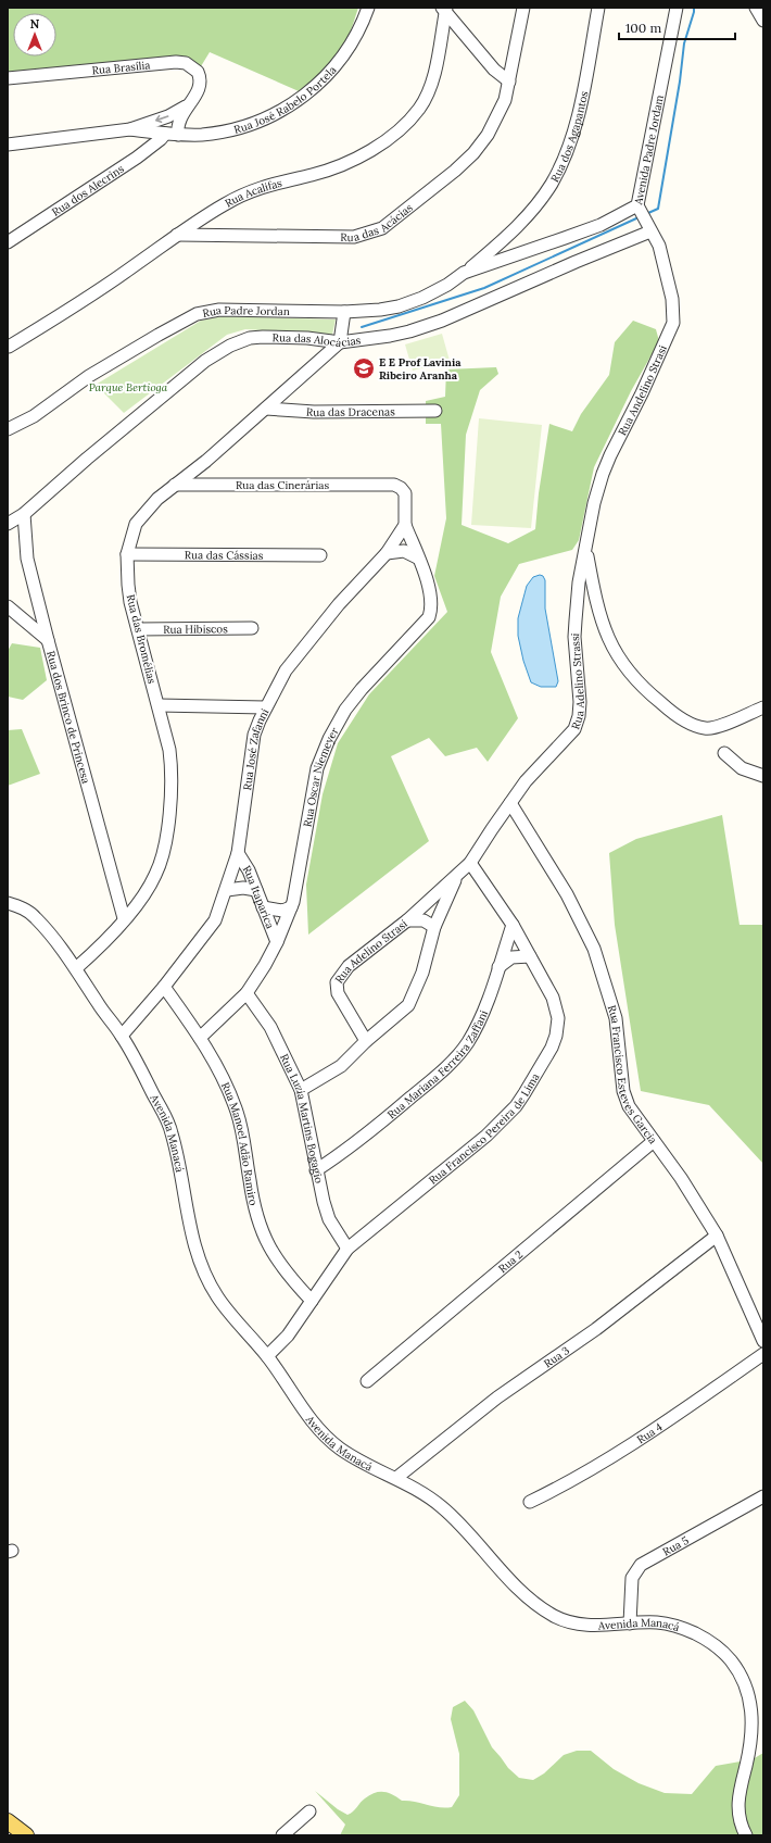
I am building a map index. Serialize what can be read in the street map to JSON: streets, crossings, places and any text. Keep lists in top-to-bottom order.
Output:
{
  "streets": {
    "street": [
      "Rua Brasília",
      "Rua José Rabelo Portela",
      "Rua dos Agapantos",
      "Avenida Padre Jordam",
      "Rua dos Alecrins",
      "Rua Acalifas",
      "Rua das Acácias",
      "Rua Padre Jordan",
      "Rua das Alocácias",
      "Rua Andelino Strasi",
      "Rua das Dracenas",
      "Rua das Cinerárias",
      "Rua das Cássias",
      "Rua Hibiscos",
      "Rua das Bromélias",
      "Rua Adelino Strassi",
      "Rua dos Brinco de Princesa",
      "Rua José Zafanni",
      "Rua Oscar Niemeyer",
      "Rua Itaparica",
      "Rua Adelino Strasi",
      "Rua Mariana Ferreira Zaffani",
      "Rua Francisco Esteves Garcia",
      "Rua Luzia Martins Bogagio",
      "Rua Francisco Pereira de Lima",
      "Avenida Manacá",
      "Rua Manoel Adão Ramiro",
      "Rua 2",
      "Rua 3",
      "Rua 4",
      "Rua 5"
    ]
  },
  "crossings": [
    ["Rua Brasília", "Rua José Rabelo Portela"],
    ["Rua José Rabelo Portela", "Rua dos Alecrins"],
    ["Rua dos Agapantos", "Rua Padre Jordan"],
    ["Avenida Padre Jordam", "Rua Padre Jordan"],
    ["Avenida Padre Jordam", "Rua Andelino Strasi"],
    ["Rua Acalifas", "Rua das Acácias"],
    ["Rua das Alocácias", "Rua Andelino Strasi"],
    ["Rua das Alocácias", "Rua das Bromélias"],
    ["Rua das Alocácias", "Rua dos Brinco de Princesa"],
    ["Rua Andelino Strasi", "Rua Adelino Strassi"],
    ["Rua das Dracenas", "Rua das Bromélias"],
    ["Rua das Cinerárias", "Rua das Bromélias"],
    ["Rua das Cinerárias", "Rua José Zafanni"],
    ["Rua das Cinerárias", "Rua Oscar Niemeyer"],
    ["Rua das Cássias", "Rua das Bromélias"],
    ["Rua Hibiscos", "Rua das Bromélias"],
    ["Rua das Bromélias", "Rua dos Brinco de Princesa"],
    ["Rua das Bromélias", "Avenida Manacá"],
    ["Rua Adelino Strassi", "Rua Adelino Strasi"],
    ["Rua Adelino Strassi", "Rua Francisco Esteves Garcia"],
    ["Rua Adelino Strassi", "Rua Francisco Pereira de Lima"],
    ["Rua José Zafanni", "Rua Oscar Niemeyer"],
    ["Rua José Zafanni", "Rua Itaparica"],
    ["Rua José Zafanni", "Avenida Manacá"],
    ["Rua José Zafanni", "Rua Manoel Adão Ramiro"],
    ["Rua Oscar Niemeyer", "Rua Itaparica"],
    ["Rua Oscar Niemeyer", "Rua Luzia Martins Bogagio"],
    ["Rua Oscar Niemeyer", "Rua Manoel Adão Ramiro"],
    ["Rua Mariana Ferreira Zaffani", "Rua Luzia Martins Bogagio"],
    ["Rua Mariana Ferreira Zaffani", "Rua Francisco Pereira de Lima"],
    ["Rua Francisco Esteves Garcia", "Rua 2"],
    ["Rua Francisco Esteves Garcia", "Rua 3"],
    ["Rua Luzia Martins Bogagio", "Rua Francisco Pereira de Lima"],
    ["Rua Francisco Pereira de Lima", "Avenida Manacá"],
    ["Rua Francisco Pereira de Lima", "Rua Manoel Adão Ramiro"],
    ["Avenida Manacá", "Rua 3"],
    ["Avenida Manacá", "Rua 5"]
  ],
  "parks": ["Parque Bertioga"],
  "places": {
    "school or university": ["E E Prof Lavinia Ribeiro Aranha"]
  },
  "scale_bar": "100 m",
  "north": "top"
}
